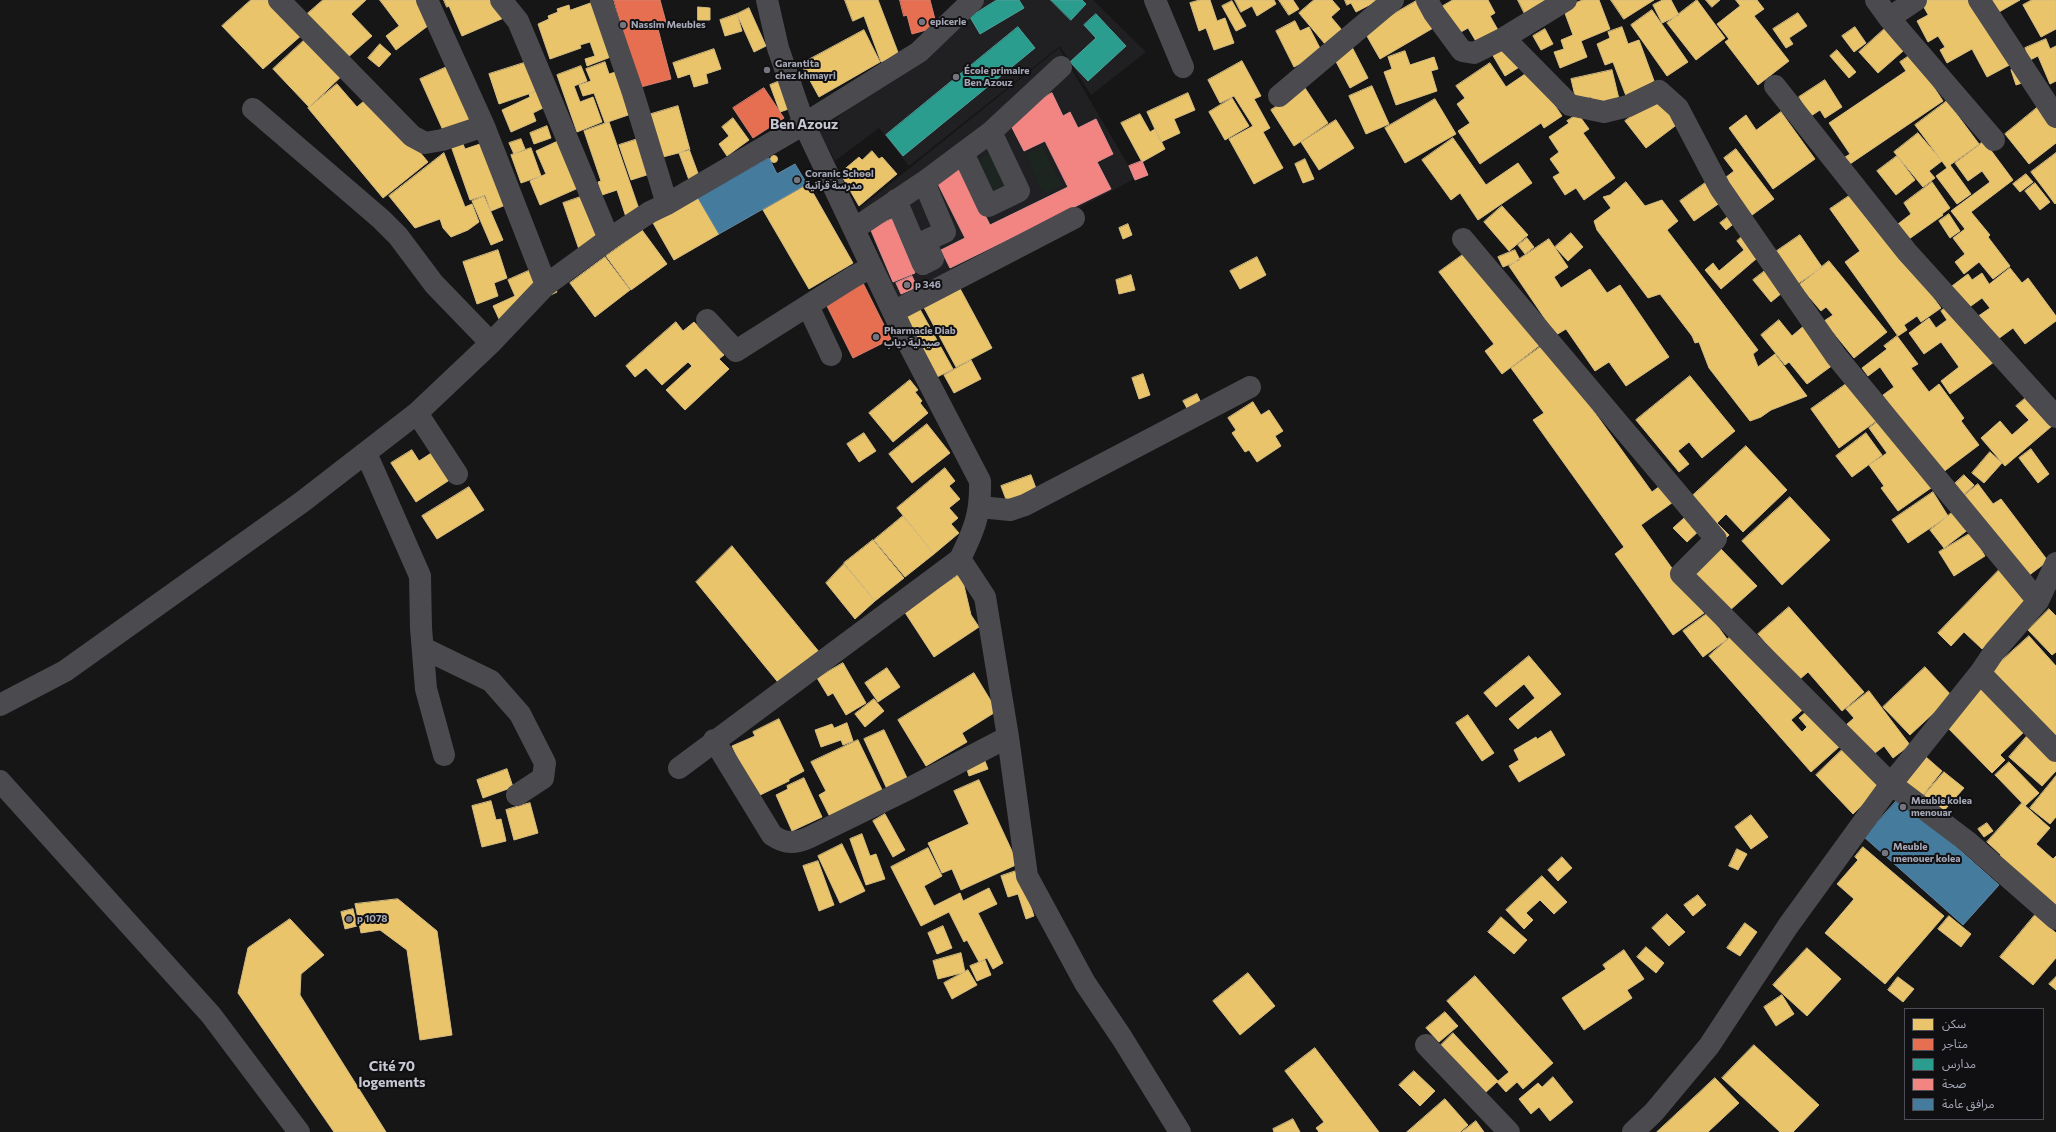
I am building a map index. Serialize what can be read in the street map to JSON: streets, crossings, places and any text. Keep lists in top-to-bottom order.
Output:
{
  "districts": ["Ben Azouz", "Cité 70 logements"],
  "places": [
    "epicerie",
    "Nassim Meubles",
    "Garantita chez khmayri",
    "École primaire Ben Azouz",
    "Coranic School مدرسة قرآنية",
    "p 346",
    "Pharmacie Diab صيدلية دياب",
    "Meuble kolea menouar",
    "Meuble menouer kolea",
    "p 1078"
  ],
  "legend": [
    "سكن",
    "متاجر",
    "مدارس",
    "صحة",
    "مرافق عامة"
  ]
}
